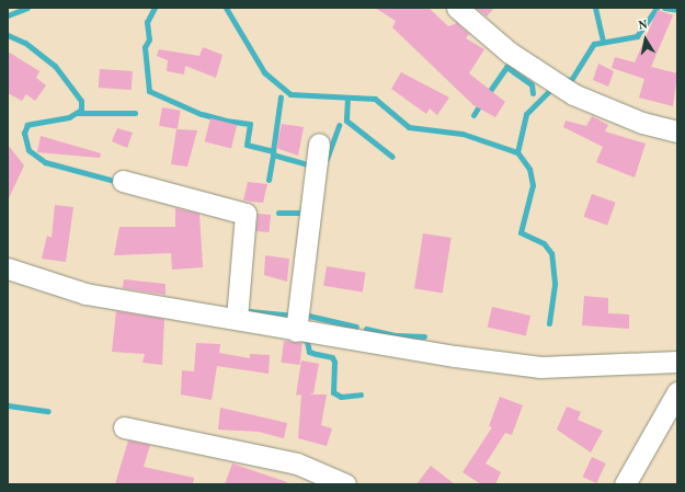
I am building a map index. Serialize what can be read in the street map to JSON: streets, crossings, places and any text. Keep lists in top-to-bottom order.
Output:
{
  "north": "top"
}
